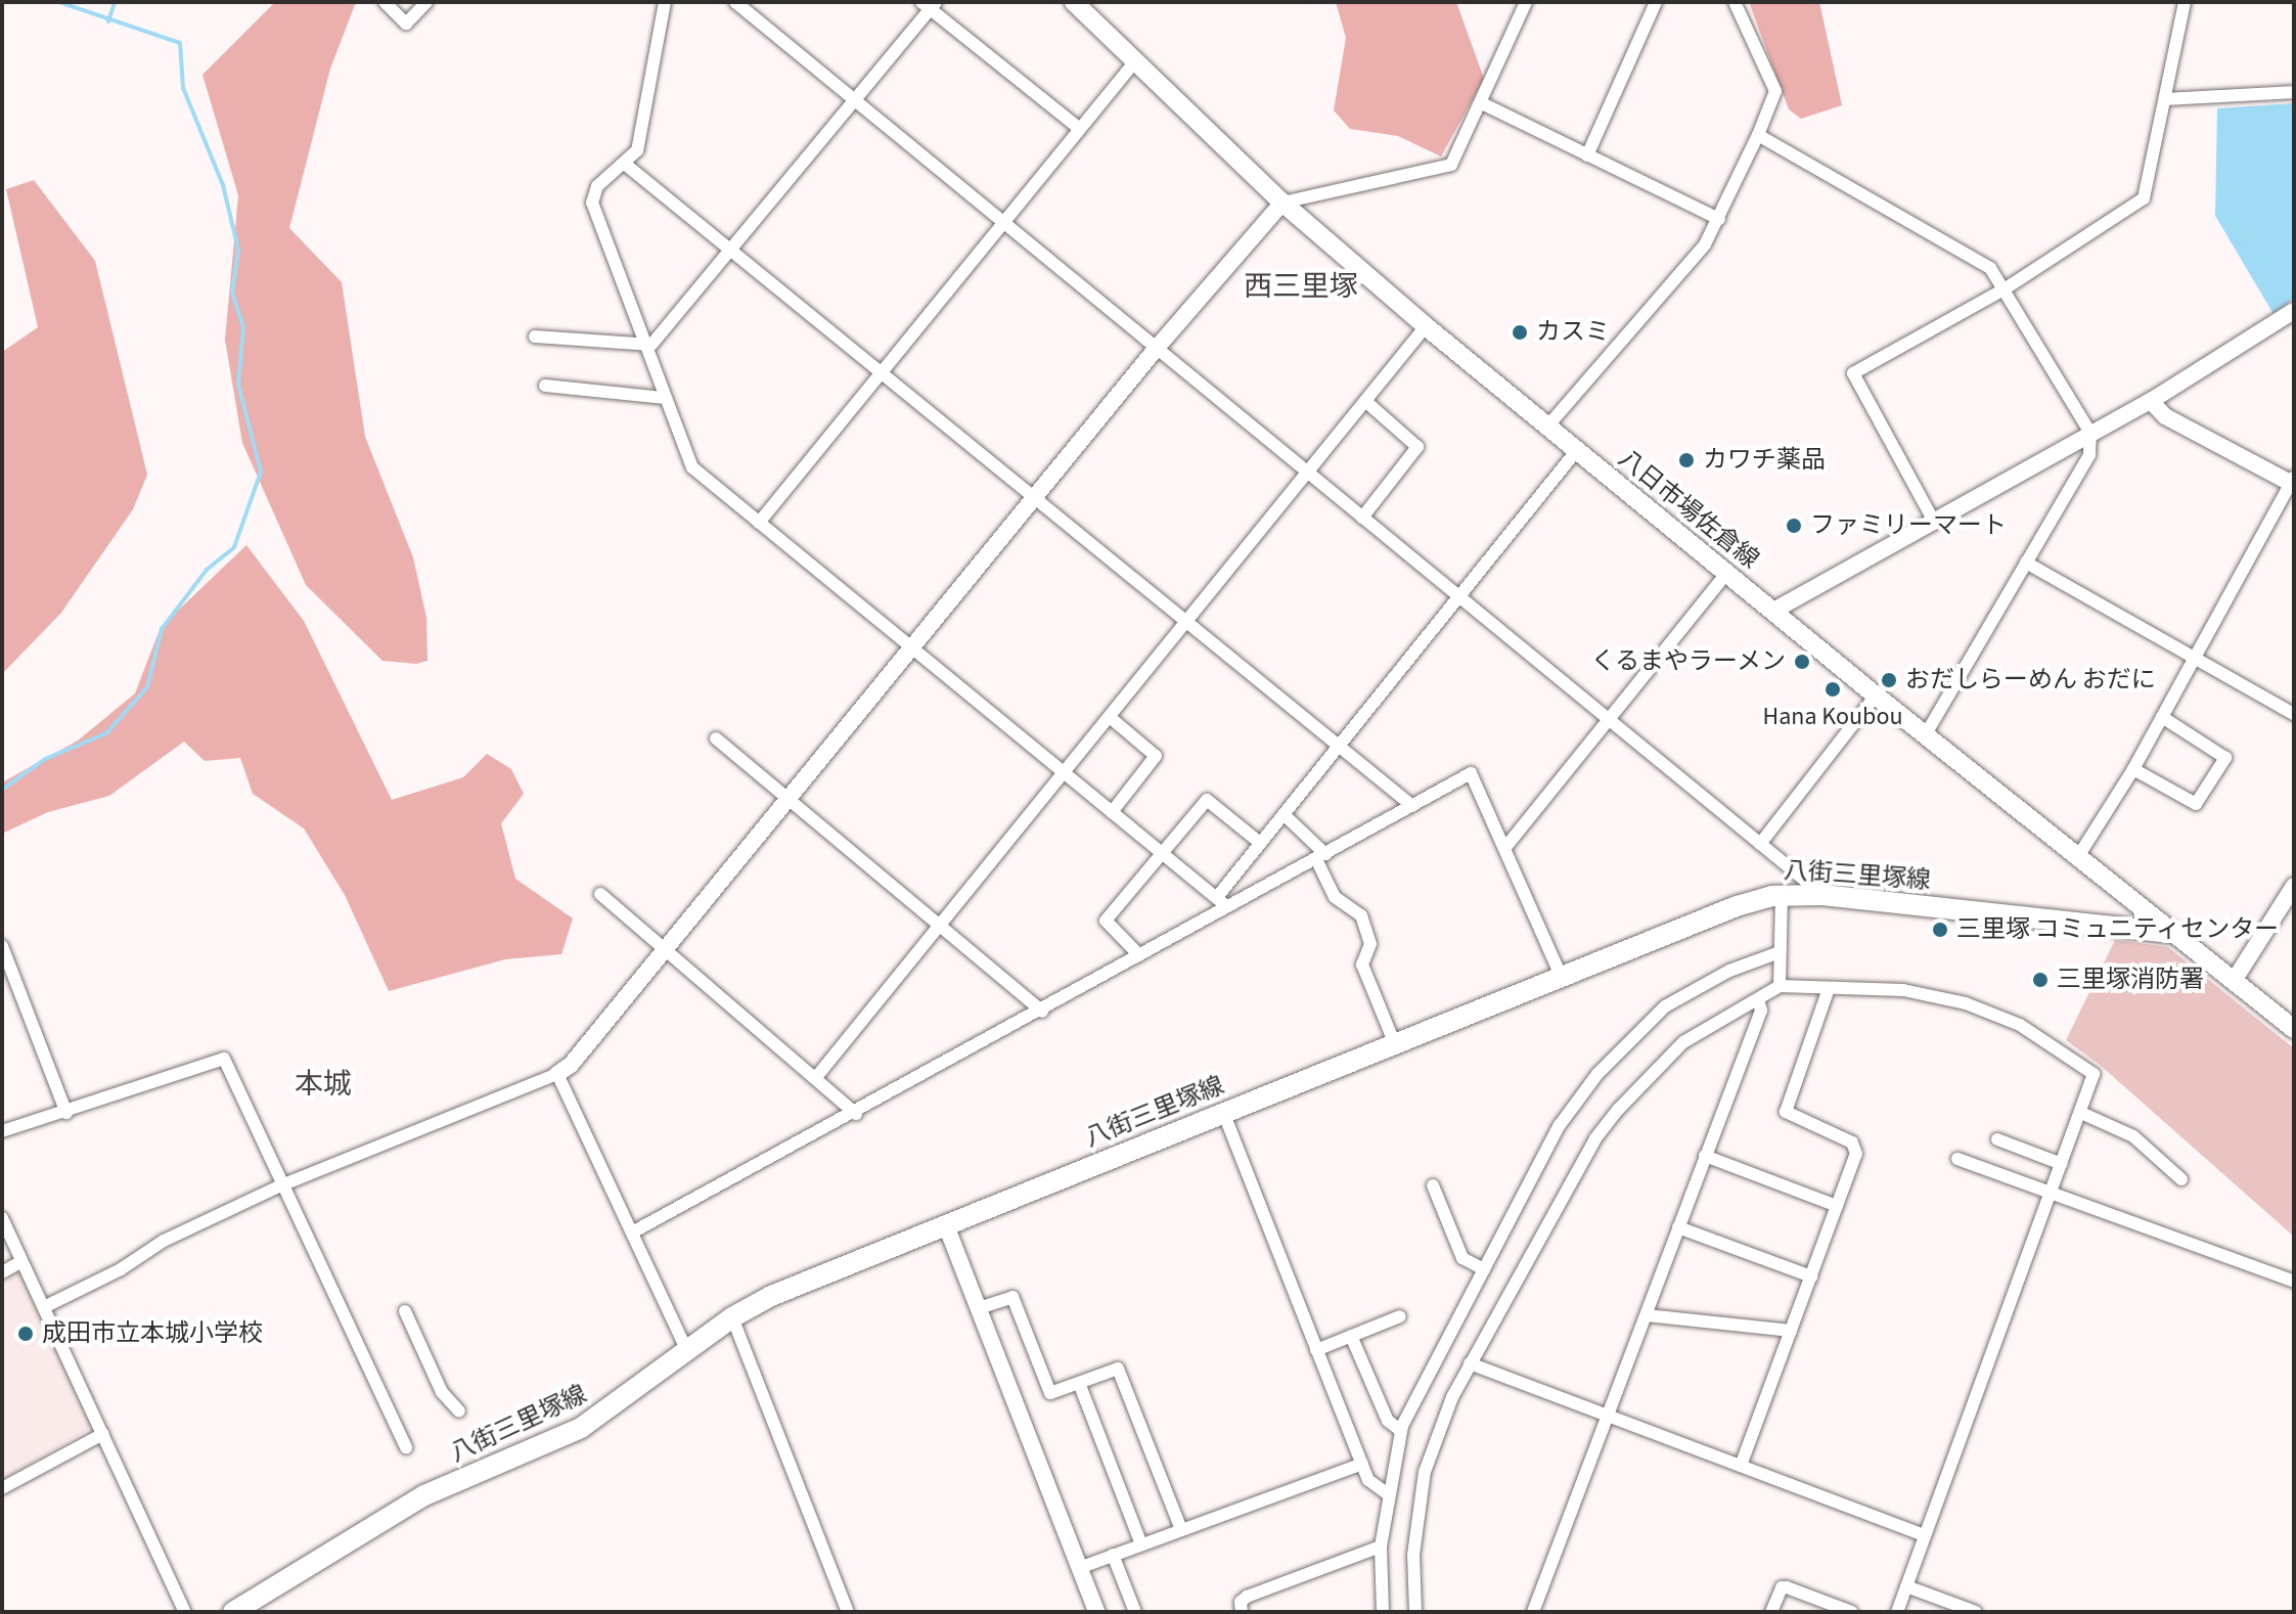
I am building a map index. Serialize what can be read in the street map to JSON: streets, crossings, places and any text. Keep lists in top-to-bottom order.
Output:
{
  "streets": {
    "main road": ["八日市場佐倉線", "八街三里塚線"]
  },
  "crossings": [
    ["八日市場佐倉線", "八街三里塚線"]
  ],
  "districts": ["西三里塚", "本城"],
  "places": [
    "カスミ",
    "カワチ薬品",
    "ファミリーマート",
    "くるまやラーメン",
    "おだしらーめん おだに",
    "Hana Koubou",
    "三里塚 コミュニティセンター",
    "三里塚消防署",
    "成田市立本城小学校"
  ]
}
